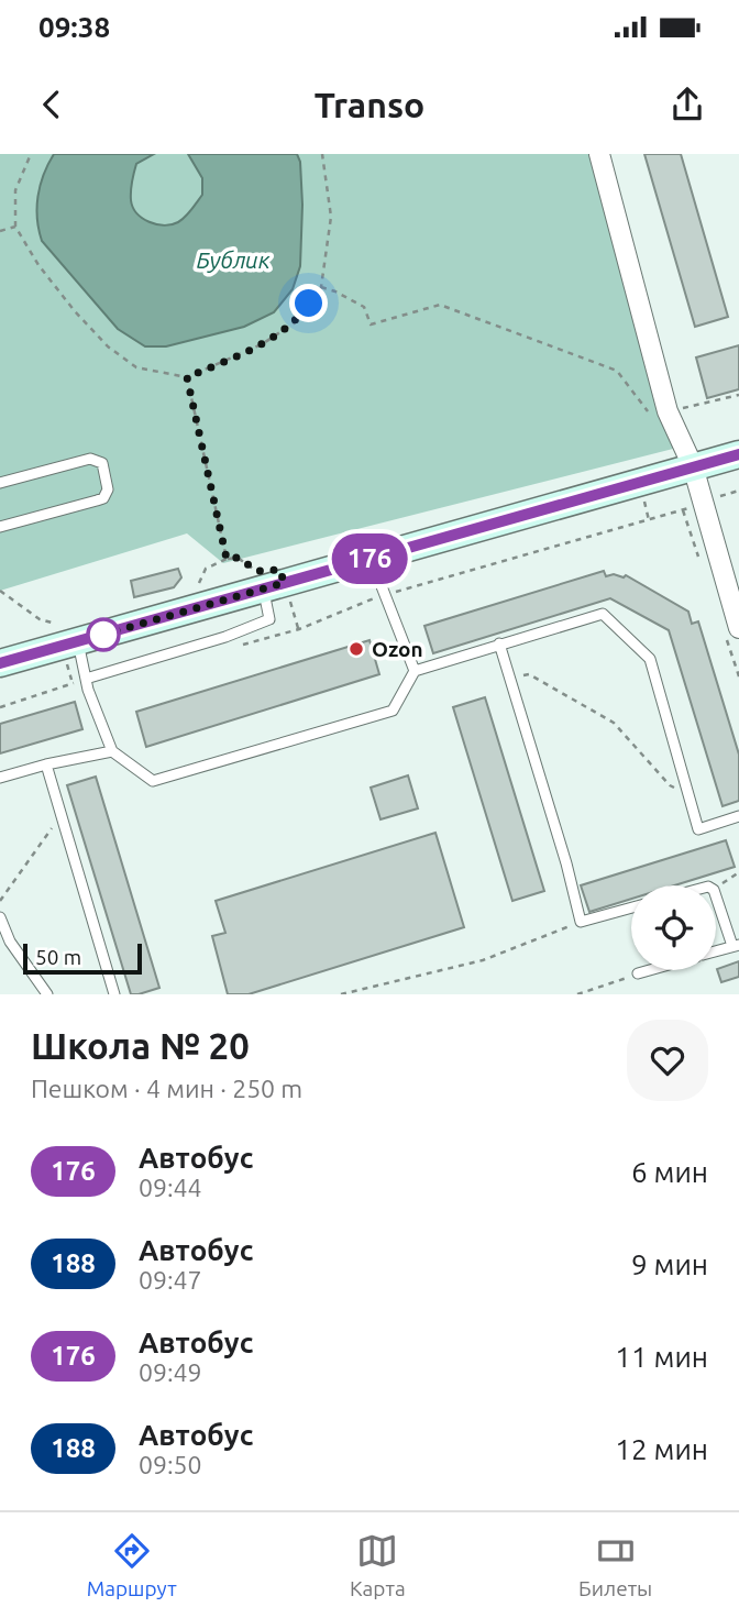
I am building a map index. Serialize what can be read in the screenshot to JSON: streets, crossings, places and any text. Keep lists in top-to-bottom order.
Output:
{
  "water": ["Бублик"],
  "places": ["Ozon"],
  "lines": ["bus line 176"],
  "scale_bar": "50 m",
  "page": {
    "status": "09:38",
    "header": "Transo",
    "on_map": "176",
    "scale": "50 m",
    "heading": ["Школа № 20", "Пешком · 4 мин · 250 m"],
    "list": [
      {
        "mark": "176",
        "name": "Автобус",
        "note": "09:44",
        "value": "6 мин"
      },
      {
        "mark": "188",
        "name": "Автобус",
        "note": "09:47",
        "value": "9 мин"
      },
      {
        "mark": "176",
        "name": "Автобус",
        "note": "09:49",
        "value": "11 мин"
      },
      {
        "mark": "188",
        "name": "Автобус",
        "note": "09:50",
        "value": "12 мин"
      }
    ],
    "tabs": ["Маршрут", "Карта", "Билеты"]
  }
}
